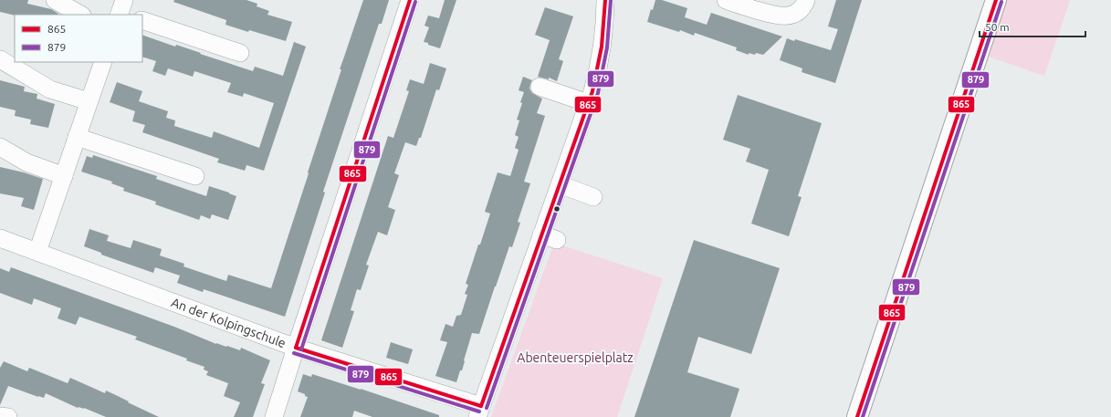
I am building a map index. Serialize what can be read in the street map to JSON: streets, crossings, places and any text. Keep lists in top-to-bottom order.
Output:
{
  "streets": {
    "street": ["An der Kolpingschule"]
  },
  "parks": ["Abenteuerspielplatz"],
  "lines": ["transit line 865", "transit line 879"],
  "legend": ["865", "879"],
  "scale_bar": "50 m"
}
